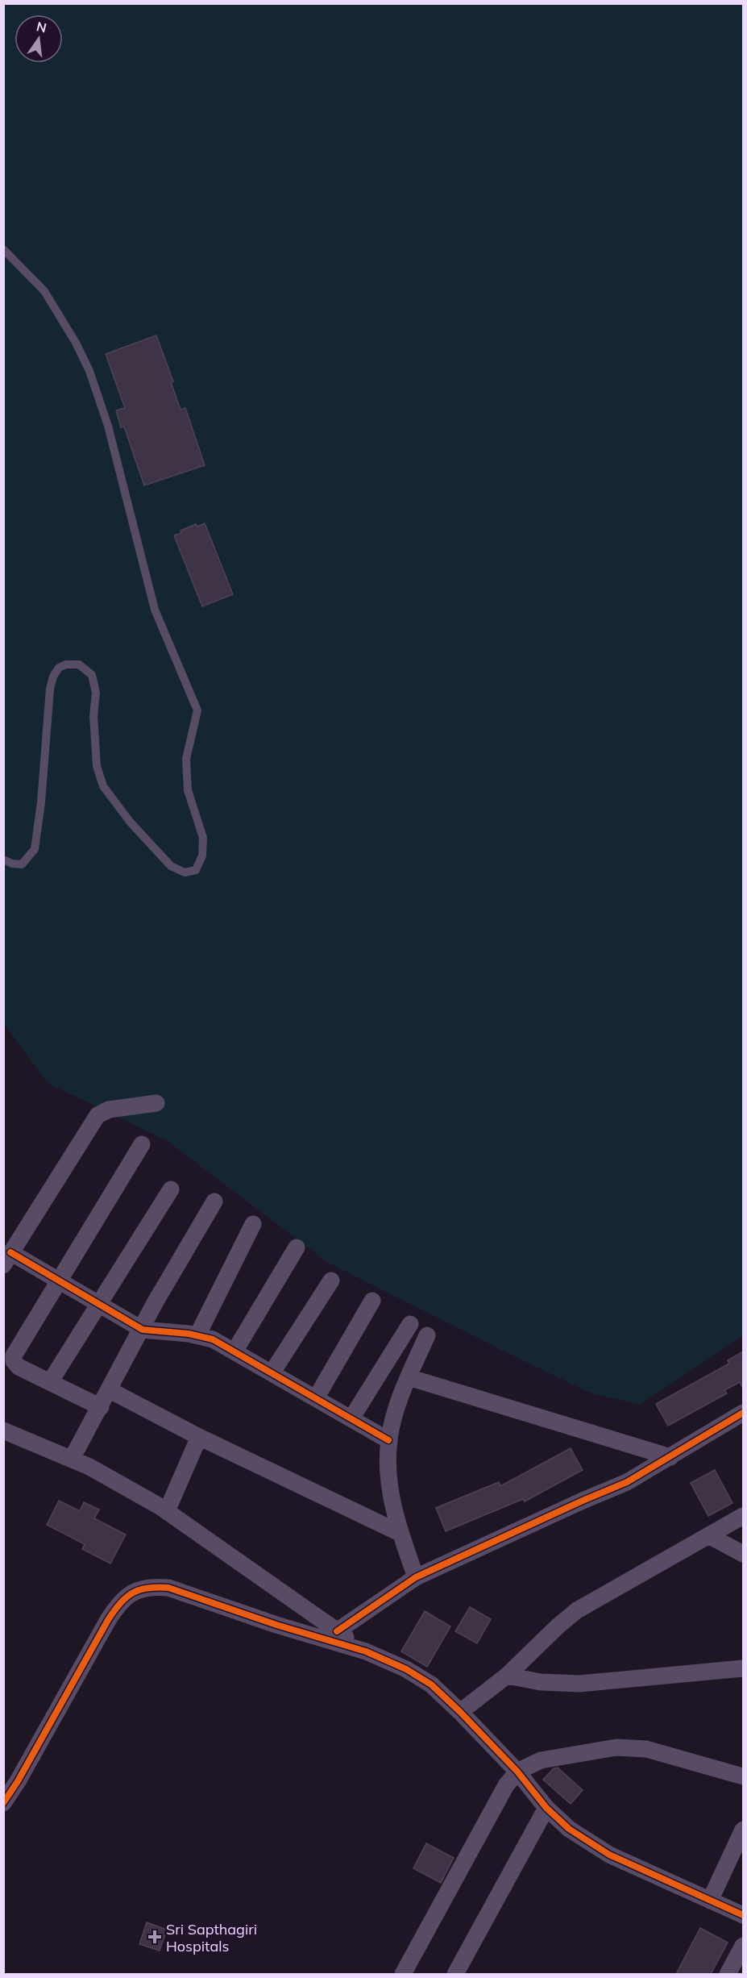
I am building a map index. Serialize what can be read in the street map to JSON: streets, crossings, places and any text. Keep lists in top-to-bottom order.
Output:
{
  "places": {
    "health": ["Sri Sapthagiri Hospitals"]
  },
  "north": "top"
}
